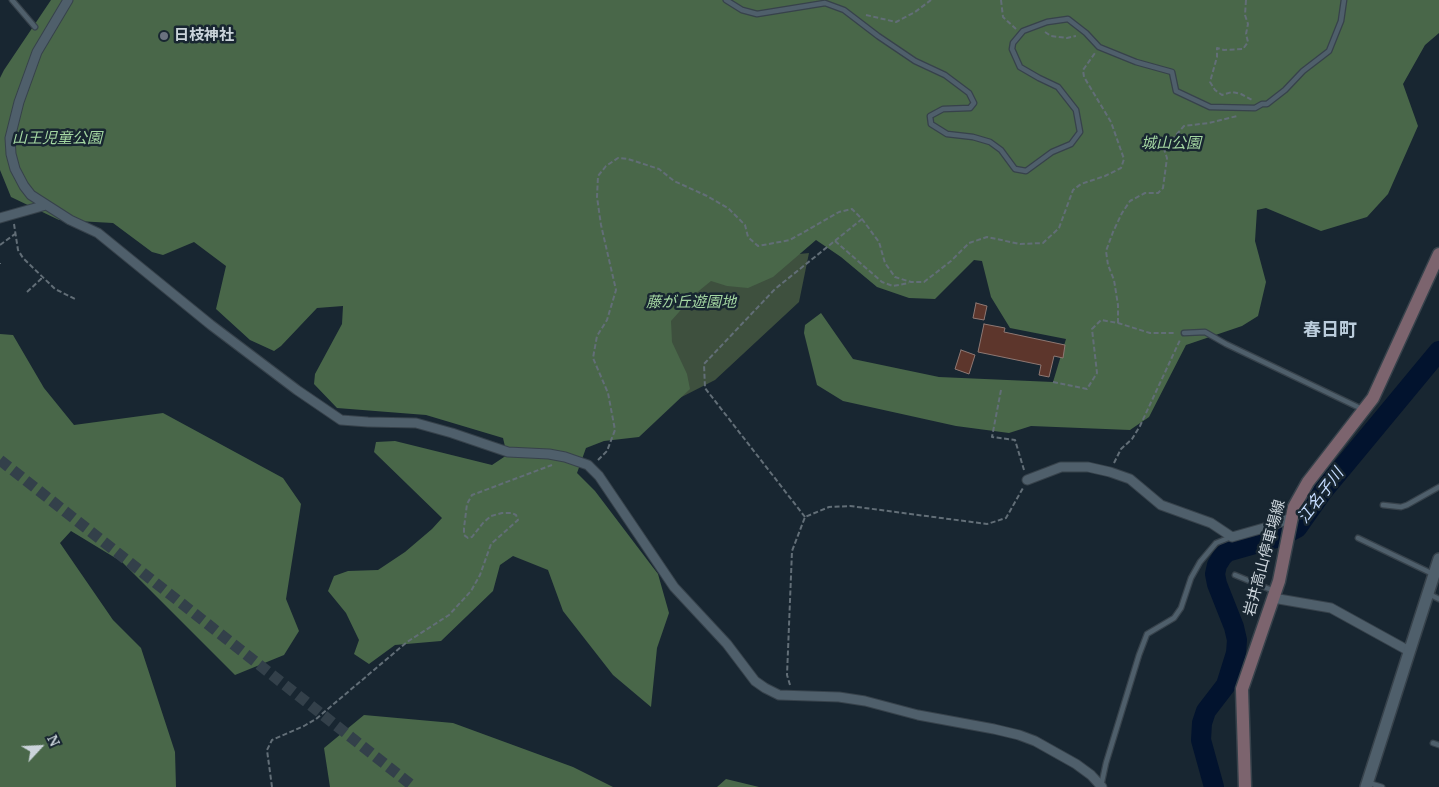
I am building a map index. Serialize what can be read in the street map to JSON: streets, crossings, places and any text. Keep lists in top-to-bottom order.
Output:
{
  "streets": {
    "main road": ["岩井高山停車場線"]
  },
  "districts": ["春日町"],
  "water": ["江名子川"],
  "parks": ["山王児童公園", "城山公園", "藤が丘遊園地"],
  "places": ["日枝神社"],
  "north": "top right"
}
